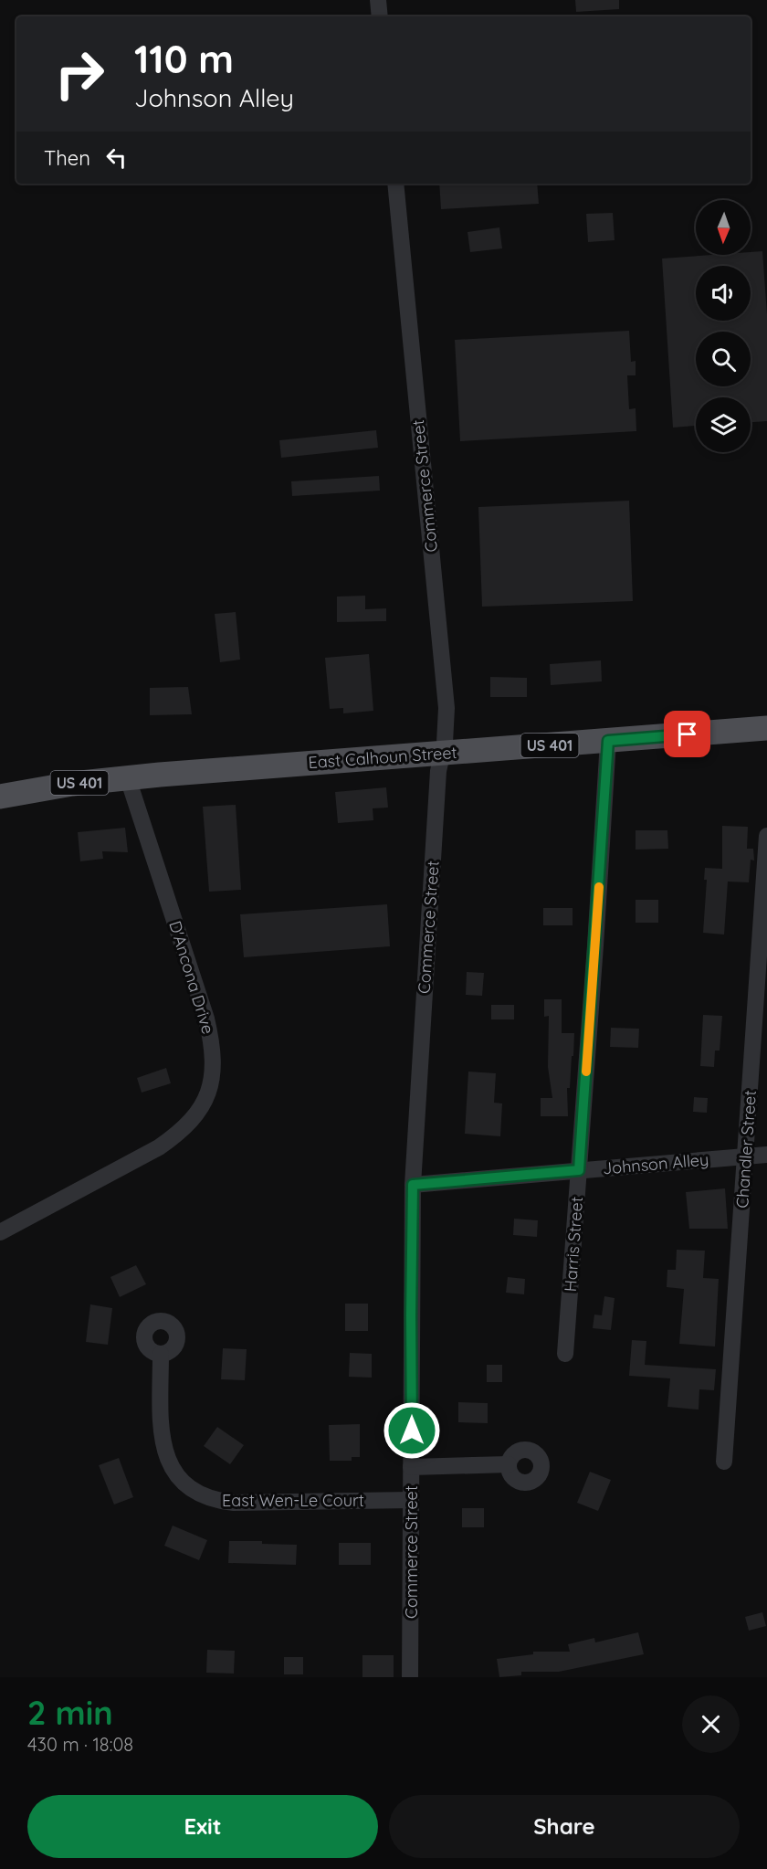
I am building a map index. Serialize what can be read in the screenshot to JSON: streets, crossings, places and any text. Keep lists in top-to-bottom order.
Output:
{
  "streets": {
    "main road": ["US 401", "East Calhoun Street"],
    "street": [
      "Commerce Street",
      "D'Ancona Drive",
      "Chandler Street",
      "Johnson Alley",
      "Harris Street",
      "East Wen-Le Court"
    ]
  },
  "crossings": [
    ["Commerce Street", "East Calhoun Street"],
    ["Commerce Street", "Johnson Alley"],
    ["Commerce Street", "East Wen-Le Court"],
    ["East Calhoun Street", "D'Ancona Drive"],
    ["East Calhoun Street", "Harris Street"],
    ["Chandler Street", "Johnson Alley"],
    ["Johnson Alley", "Harris Street"]
  ],
  "north": "bottom",
  "page": {
    "turn": ["110 m", "Johnson Alley"],
    "then": "Then",
    "heading": ["2 min", "430 m · 18:08"],
    "buttons": ["Exit", "Share"]
  }
}
